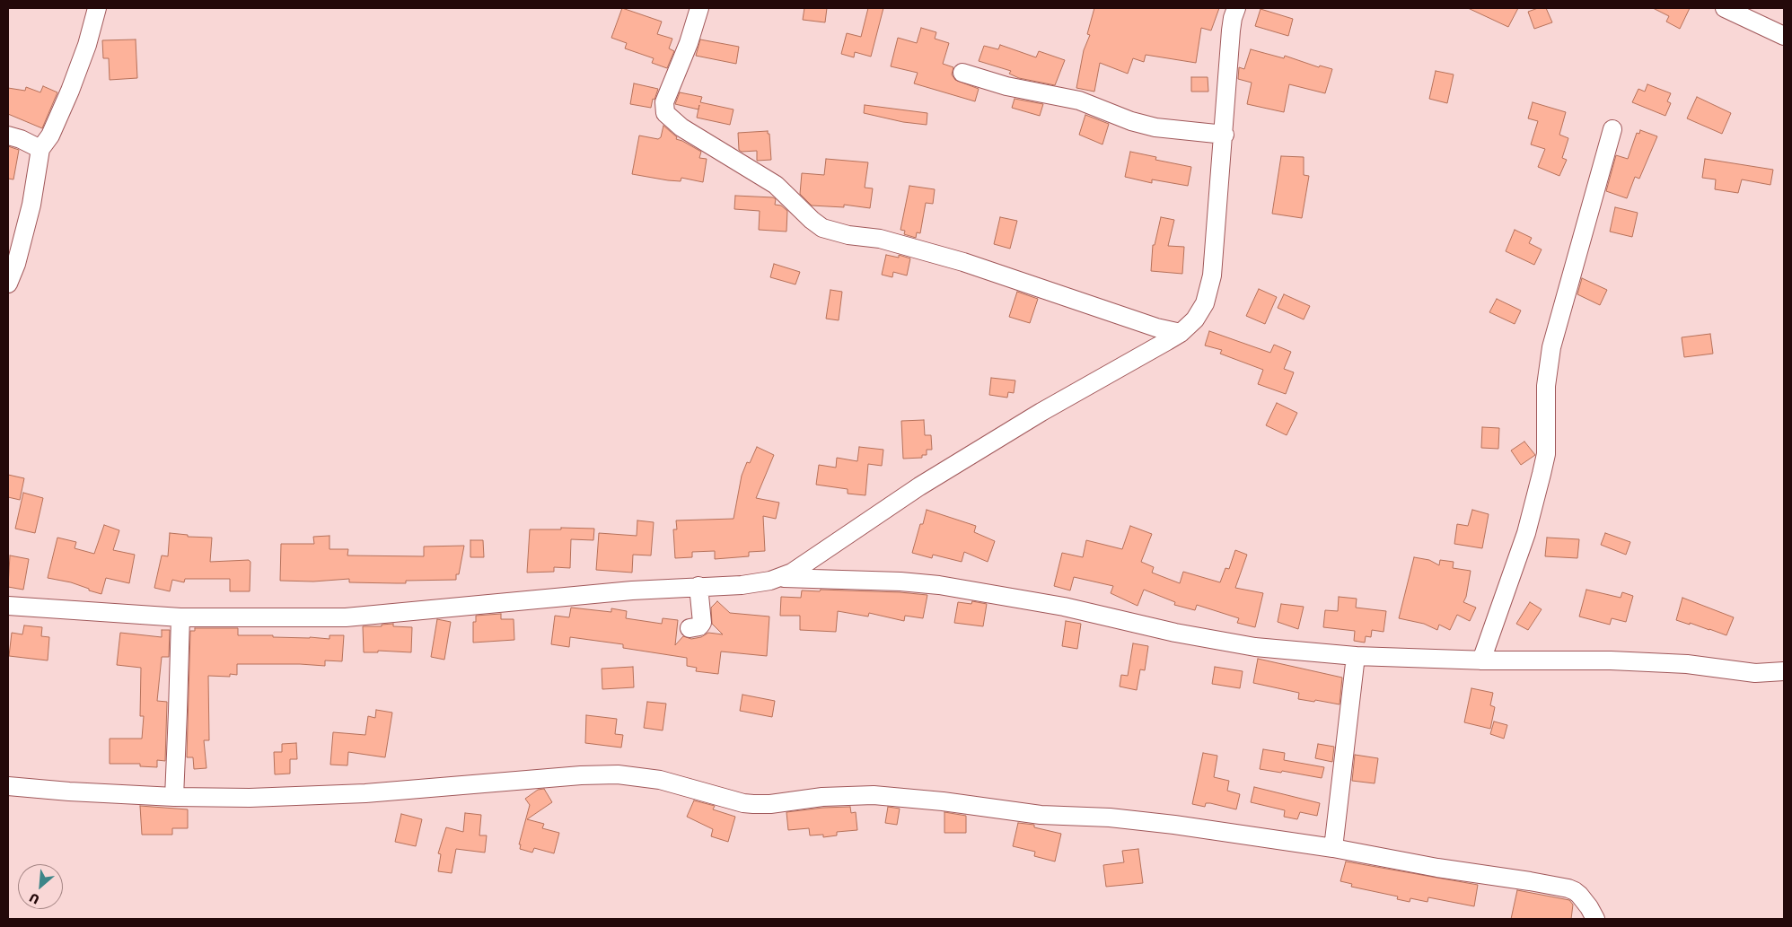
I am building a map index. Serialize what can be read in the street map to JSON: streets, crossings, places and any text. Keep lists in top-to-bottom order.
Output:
{
  "north": "bottom left"
}
